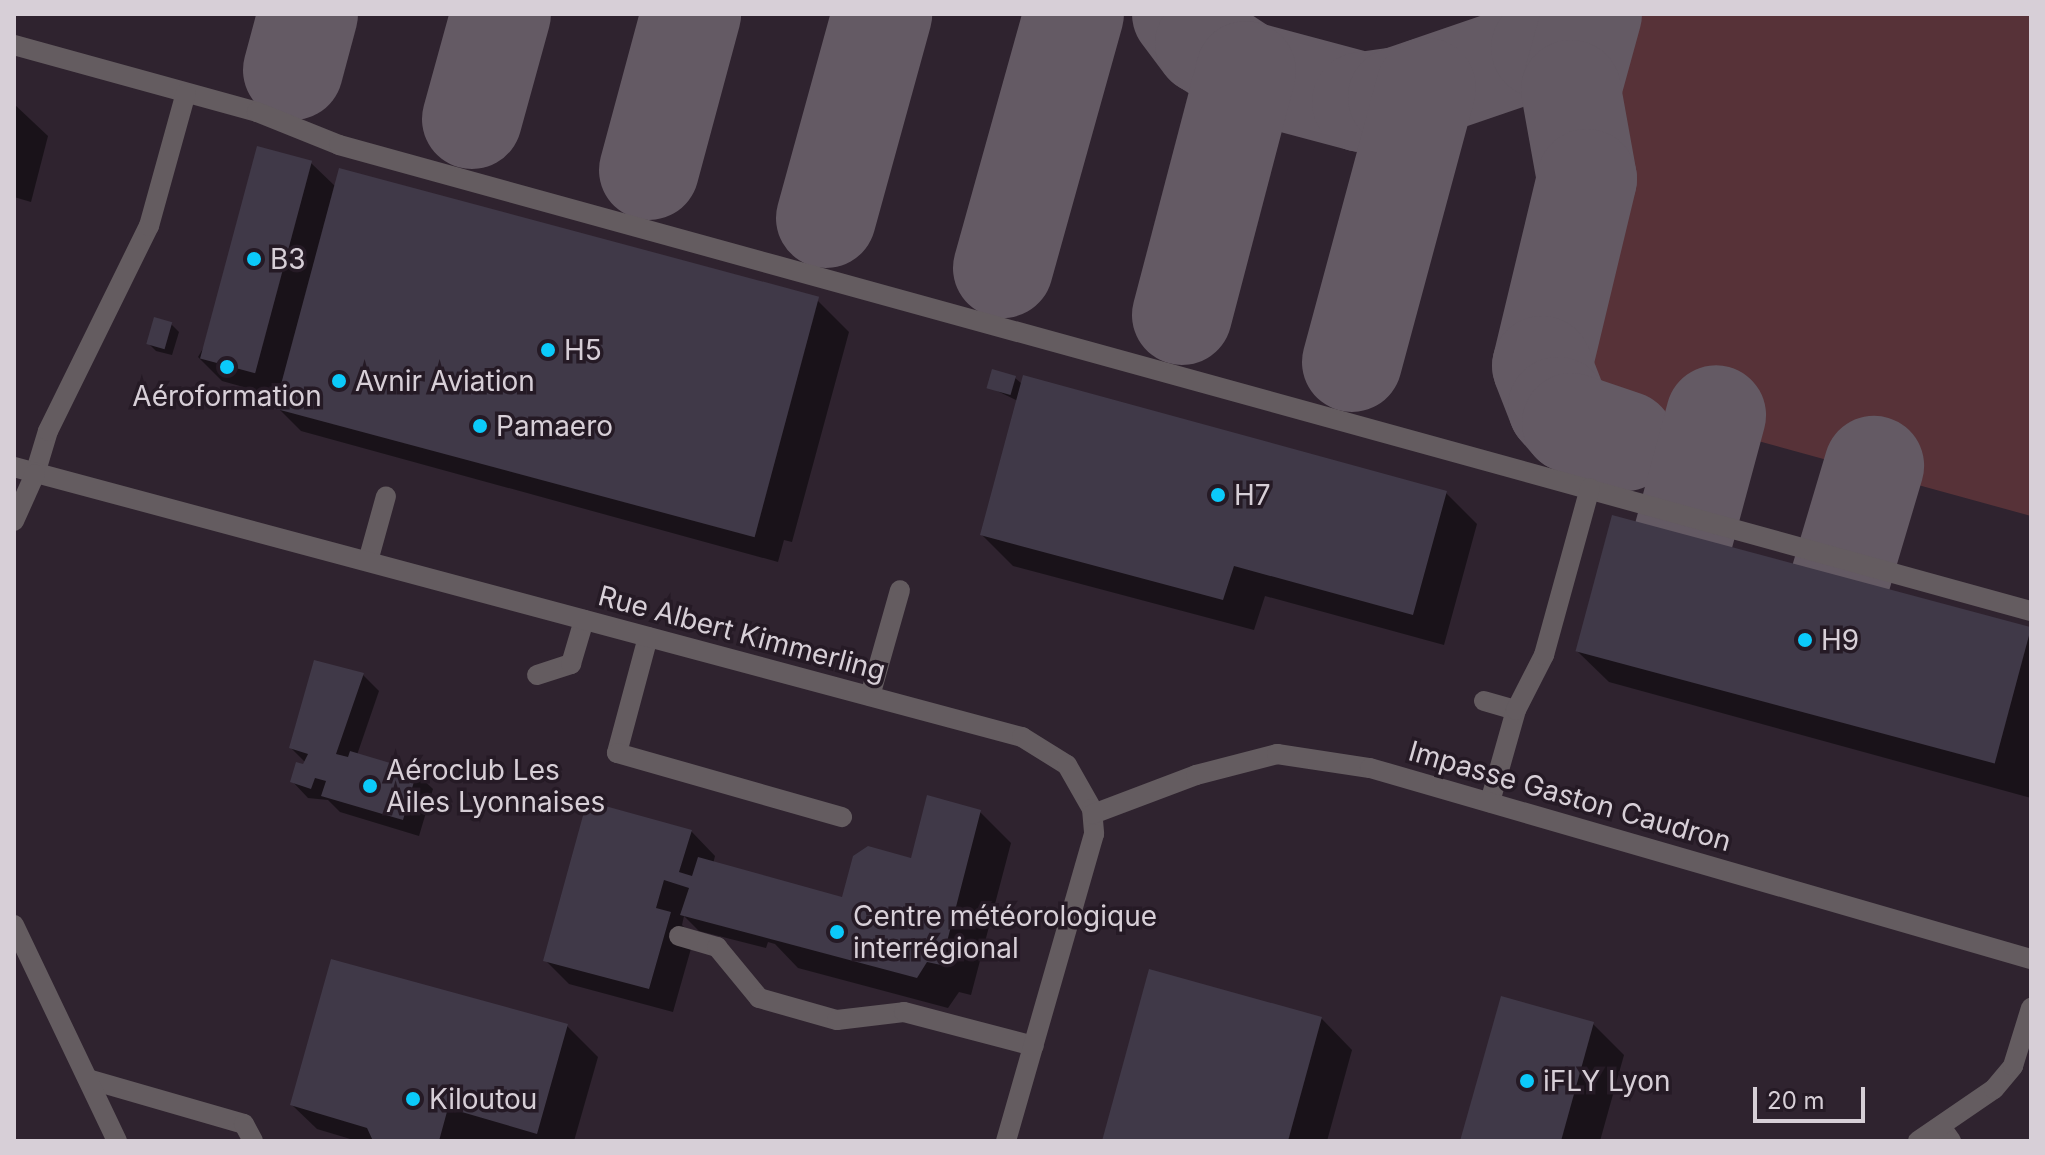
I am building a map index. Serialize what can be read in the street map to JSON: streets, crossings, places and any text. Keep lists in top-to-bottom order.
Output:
{
  "streets": {
    "street": ["Rue Albert Kimmerling", "Impasse Gaston Caudron"]
  },
  "crossings": [
    ["Rue Albert Kimmerling", "Impasse Gaston Caudron"]
  ],
  "places": [
    "B3",
    "H5",
    "Aéroformation",
    "Avnir Aviation",
    "Pamaero",
    "H7",
    "H9",
    "Aéroclub Les Ailes Lyonnaises",
    "Centre météorologique interrégional",
    "iFLY Lyon",
    "Kiloutou"
  ],
  "scale_bar": "20 m"
}
